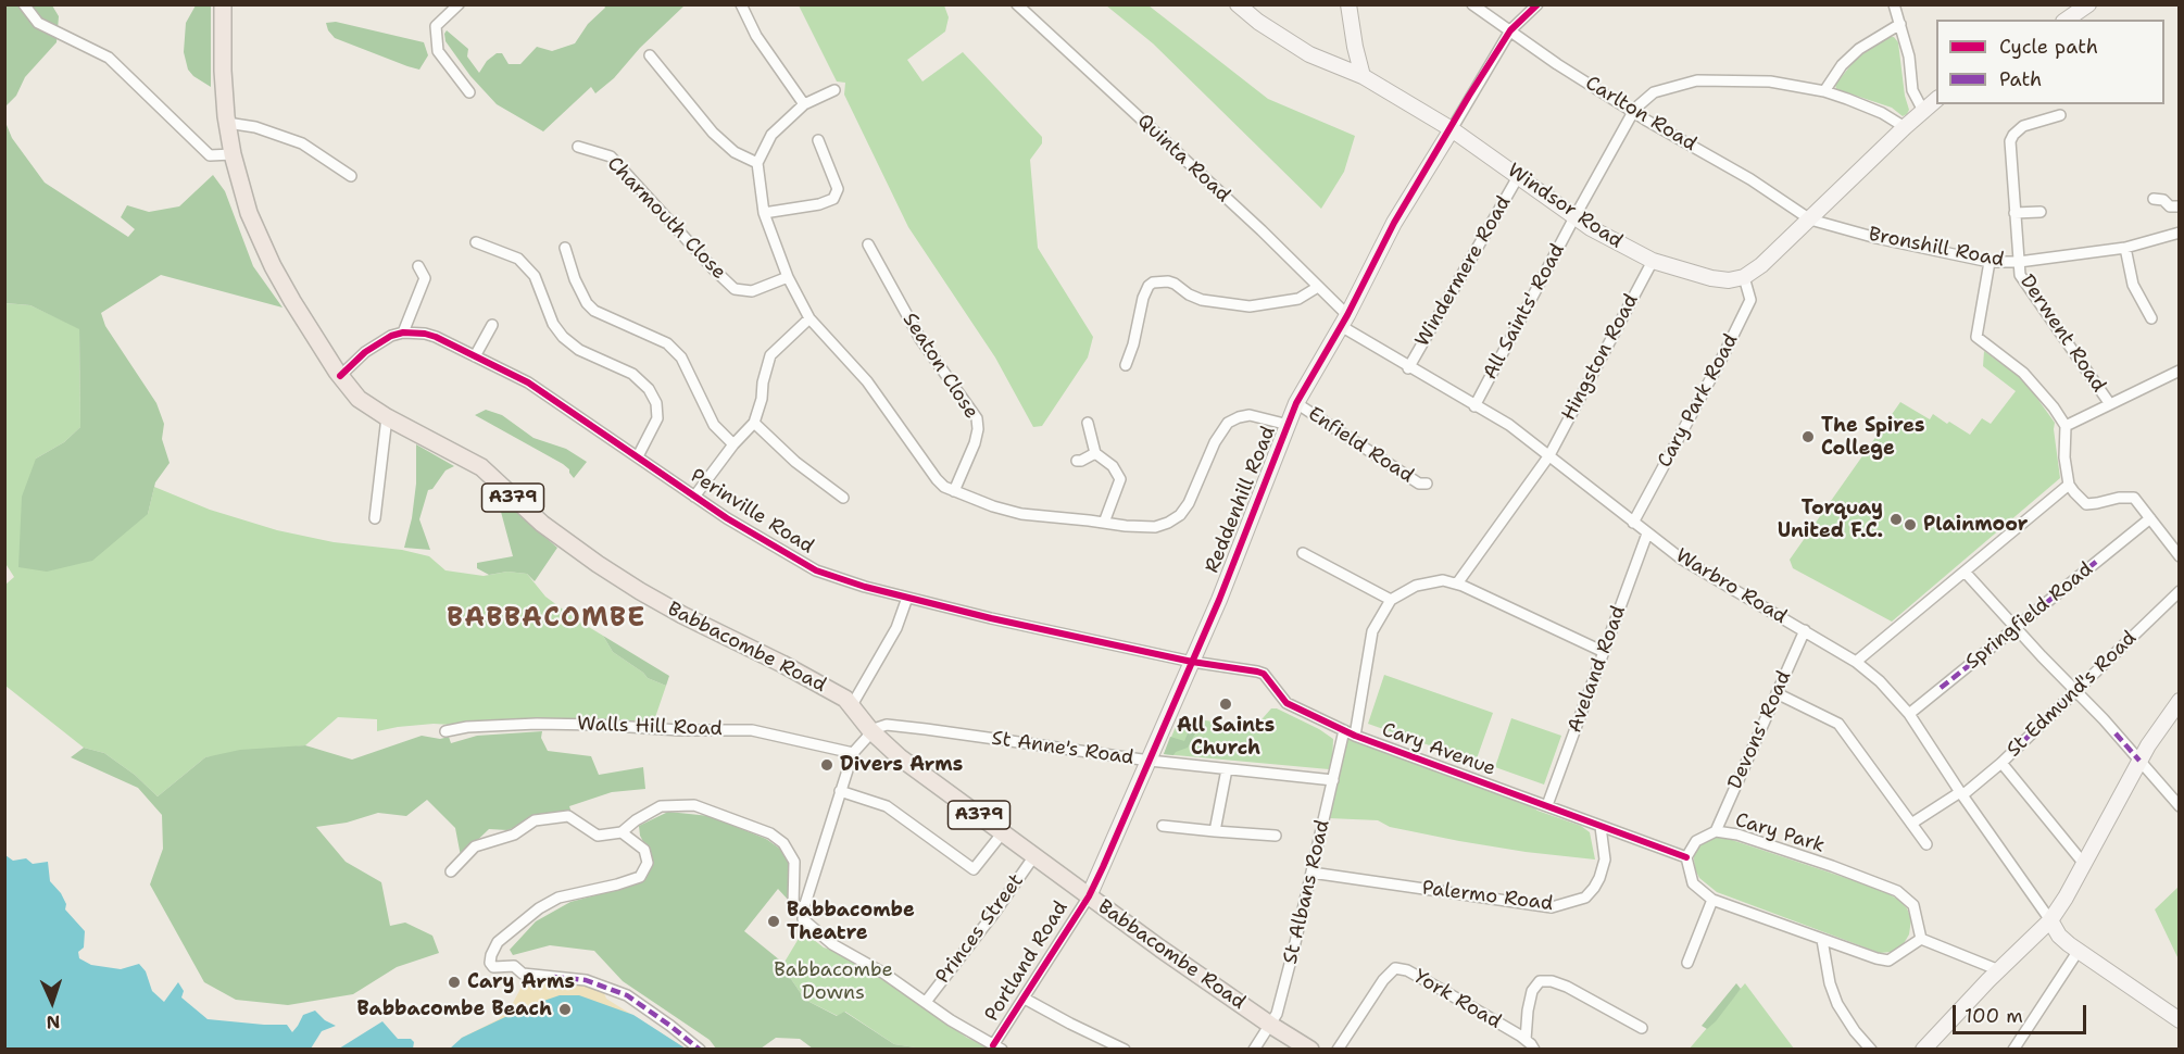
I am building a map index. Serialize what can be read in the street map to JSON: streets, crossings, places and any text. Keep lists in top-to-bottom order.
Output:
{
  "streets": {
    "main road": ["A379", "Babbacombe Road"],
    "street": [
      "Carlton Road",
      "Quinta Road",
      "Windsor Road",
      "Charmouth Close",
      "Bronshill Road",
      "Windermere Road",
      "All Saints' Road",
      "Derwent Road",
      "Hingston Road",
      "Seaton Close",
      "Cary Park Road",
      "Enfield Road",
      "Reddenhill Road",
      "Perinville Road",
      "Warbro Road",
      "Springfield Road",
      "Aveland Road",
      "St Edmund's Road",
      "Walls Hill Road",
      "Devons' Road",
      "St Anne's Road",
      "Cary Avenue",
      "Cary Park",
      "St Albans Road",
      "Palermo Road",
      "Princes Street",
      "Portland Road",
      "York Road"
    ]
  },
  "crossings": [
    ["Carlton Road", "Bronshill Road"],
    ["Carlton Road", "All Saints' Road"],
    ["Quinta Road", "Reddenhill Road"],
    ["Quinta Road", "Warbro Road"],
    ["Windsor Road", "Windermere Road"],
    ["Windsor Road", "All Saints' Road"],
    ["Windsor Road", "Hingston Road"],
    ["Windsor Road", "Cary Park Road"],
    ["Windsor Road", "Reddenhill Road"],
    ["Bronshill Road", "Derwent Road"],
    ["Windermere Road", "Warbro Road"],
    ["All Saints' Road", "Warbro Road"],
    ["Hingston Road", "Warbro Road"],
    ["Cary Park Road", "Warbro Road"],
    ["Enfield Road", "Reddenhill Road"],
    ["Reddenhill Road", "Perinville Road"],
    ["Reddenhill Road", "Warbro Road"],
    ["Reddenhill Road", "Babbacombe Road"],
    ["Reddenhill Road", "St Anne's Road"],
    ["Reddenhill Road", "Cary Avenue"],
    ["Reddenhill Road", "Portland Road"],
    ["Perinville Road", "Cary Avenue"],
    ["Warbro Road", "Springfield Road"],
    ["Warbro Road", "Aveland Road"],
    ["Warbro Road", "St Edmund's Road"],
    ["Warbro Road", "Devons' Road"],
    ["Babbacombe Road", "St Anne's Road"],
    ["Babbacombe Road", "St Albans Road"],
    ["Babbacombe Road", "Princes Street"],
    ["Babbacombe Road", "Portland Road"],
    ["Aveland Road", "Cary Avenue"],
    ["Devons' Road", "Cary Park"],
    ["St Anne's Road", "St Albans Road"],
    ["Cary Avenue", "Cary Park"],
    ["Cary Avenue", "St Albans Road"],
    ["Cary Avenue", "Palermo Road"],
    ["St Albans Road", "Palermo Road"]
  ],
  "districts": ["BABBACOMBE"],
  "parks": ["Babbacombe Downs"],
  "places": [
    "The Spires College",
    "Torquay United F.C.",
    "Plainmoor",
    "All Saints Church",
    "Divers Arms",
    "Babbacombe Theatre",
    "Cary Arms",
    "Babbacombe Beach"
  ],
  "legend": ["Cycle path", "Path"],
  "scale_bar": "100 m",
  "north": "bottom"
}
